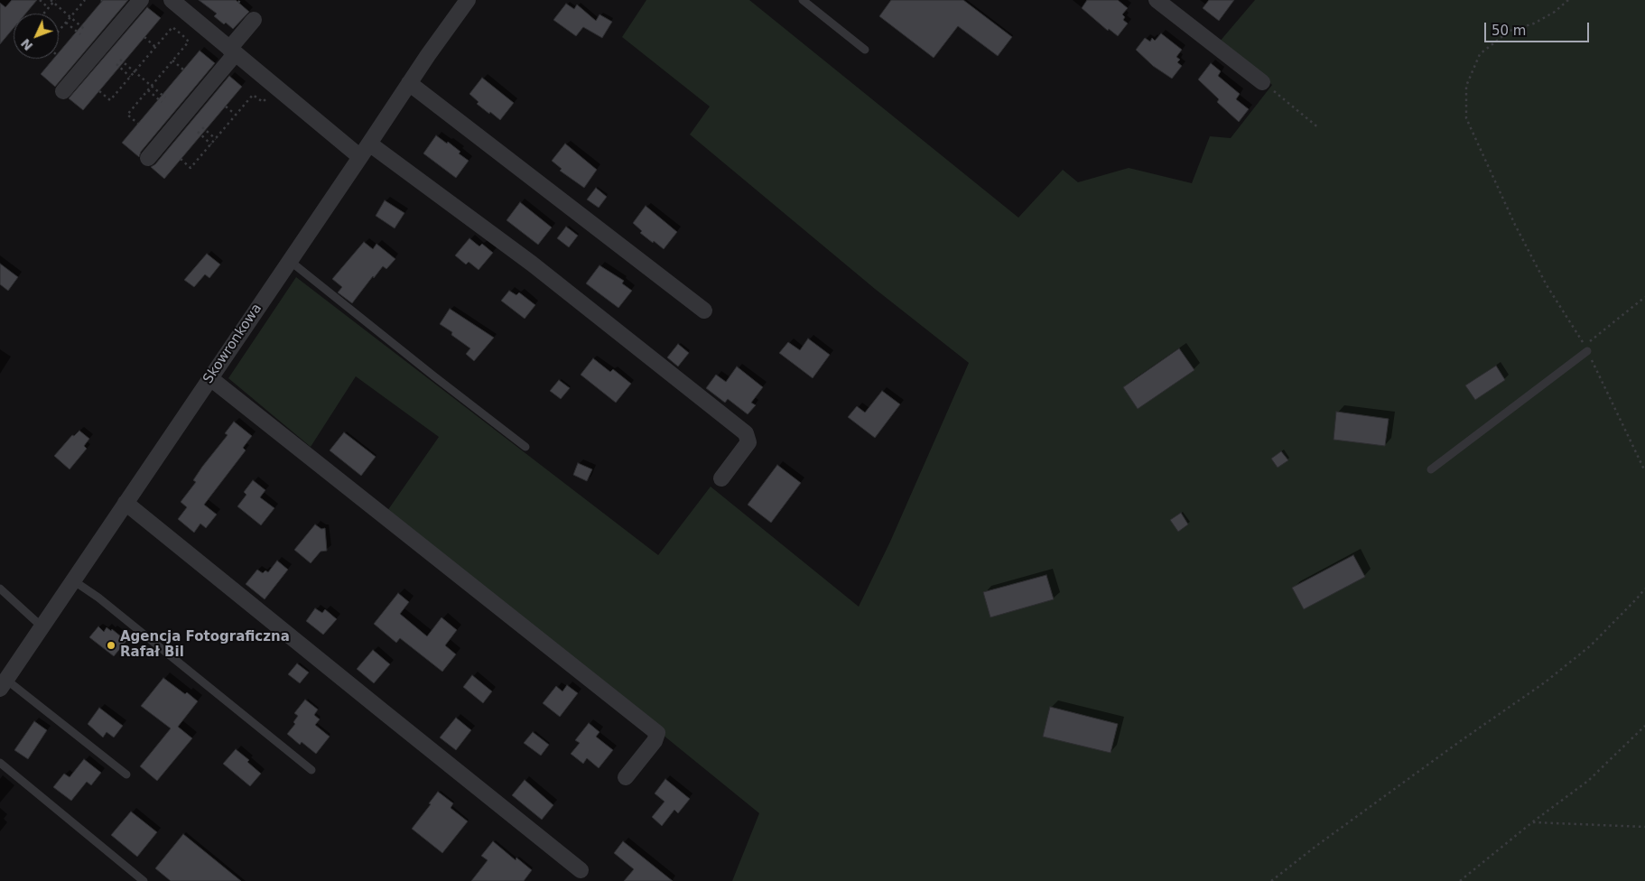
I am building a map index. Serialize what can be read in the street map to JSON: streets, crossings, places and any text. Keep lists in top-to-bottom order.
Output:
{
  "streets": {
    "street": ["Skowronkowa"]
  },
  "places": ["Agencja Fotograficzna Rafał Bil"],
  "scale_bar": "50 m",
  "north": "bottom left"
}
